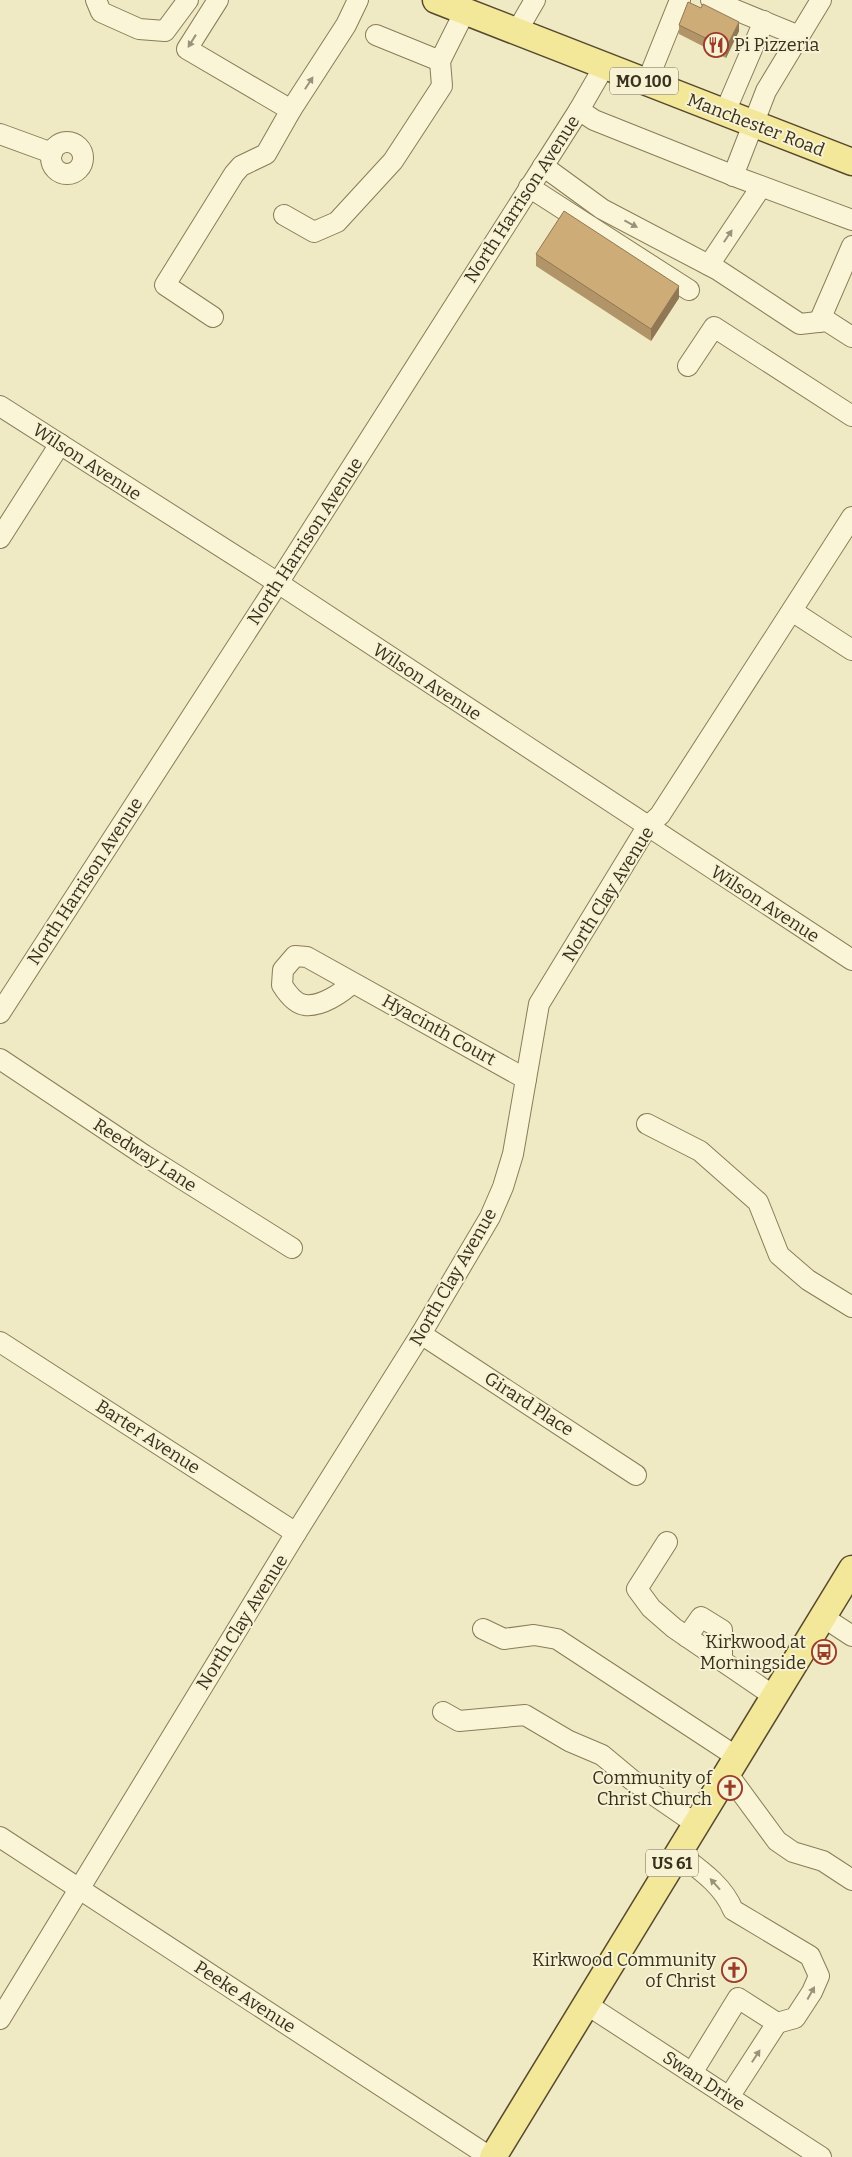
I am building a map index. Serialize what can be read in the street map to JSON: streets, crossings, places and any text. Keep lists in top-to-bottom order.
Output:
{
  "streets": {
    "main road": ["MO 100", "Manchester Road", "US 61"],
    "street": [
      "North Harrison Avenue",
      "Wilson Avenue",
      "North Clay Avenue",
      "Hyacinth Court",
      "Reedway Lane",
      "Girard Place",
      "Barter Avenue",
      "Peeke Avenue",
      "Swan Drive"
    ]
  },
  "crossings": [
    ["Manchester Road", "North Harrison Avenue"],
    ["North Harrison Avenue", "Wilson Avenue"],
    ["Wilson Avenue", "North Clay Avenue"],
    ["North Clay Avenue", "Hyacinth Court"],
    ["North Clay Avenue", "Girard Place"],
    ["North Clay Avenue", "Barter Avenue"],
    ["North Clay Avenue", "Peeke Avenue"],
    ["US 61", "Peeke Avenue"],
    ["US 61", "Swan Drive"]
  ],
  "places": {
    "restaurant": ["Pi Pizzeria"],
    "bus stop": ["Kirkwood at Morningside"],
    "church": ["Community of Christ Church", "Kirkwood Community of Christ"]
  }
}
